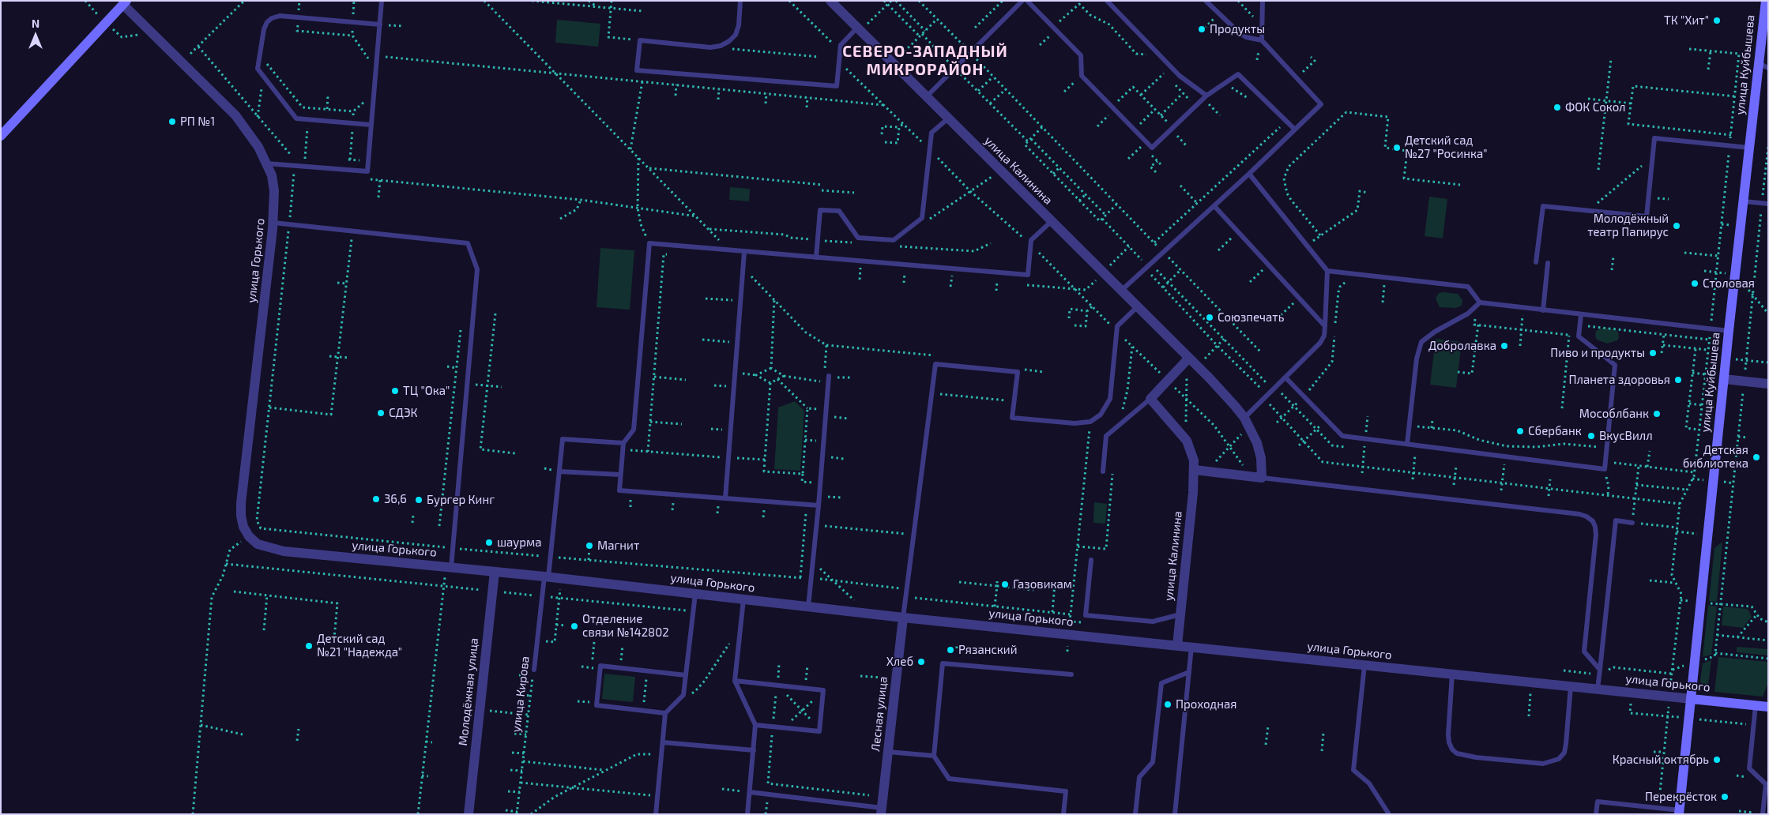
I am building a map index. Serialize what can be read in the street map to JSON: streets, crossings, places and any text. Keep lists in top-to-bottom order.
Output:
{
  "streets": {
    "main road": ["улица Куйбышева", "улица Горького"],
    "street": ["улица Калинина", "Молодёжная улица", "Лесная улица"],
    "lane": ["улица Кирова"]
  },
  "crossings": [
    ["улица Куйбышева", "улица Горького"],
    ["улица Калинина", "улица Горького"],
    ["улица Горького", "Молодёжная улица"],
    ["улица Горького", "улица Кирова"],
    ["улица Горького", "Лесная улица"]
  ],
  "districts": ["СЕВЕРО-ЗАПАДНЫЙ МИКРОРАЙОН"],
  "places": [
    "ТК \"Хит\"",
    "Продукты",
    "ФОК Сокол",
    "РП №1",
    "Детский сад №27 \"Росинка\"",
    "Молодёжный театр Папирус",
    "Столовая",
    "Союзпечать",
    "Добролавка",
    "Пиво и продукты",
    "Планета здоровья",
    "ТЦ \"Ока\"",
    "СДЭК",
    "Мособлбанк",
    "Сбербанк",
    "ВкусВилл",
    "Детская библиотека",
    "36,6",
    "Бургер Кинг",
    "шаурма",
    "Магнит",
    "Газовикам",
    "Отделение связи №142802",
    "Детский сад №21 \"Надежда\"",
    "Рязанский",
    "Хлеб",
    "Проходная",
    "Красный октябрь",
    "Перекрёсток"
  ],
  "north": "top"
}
